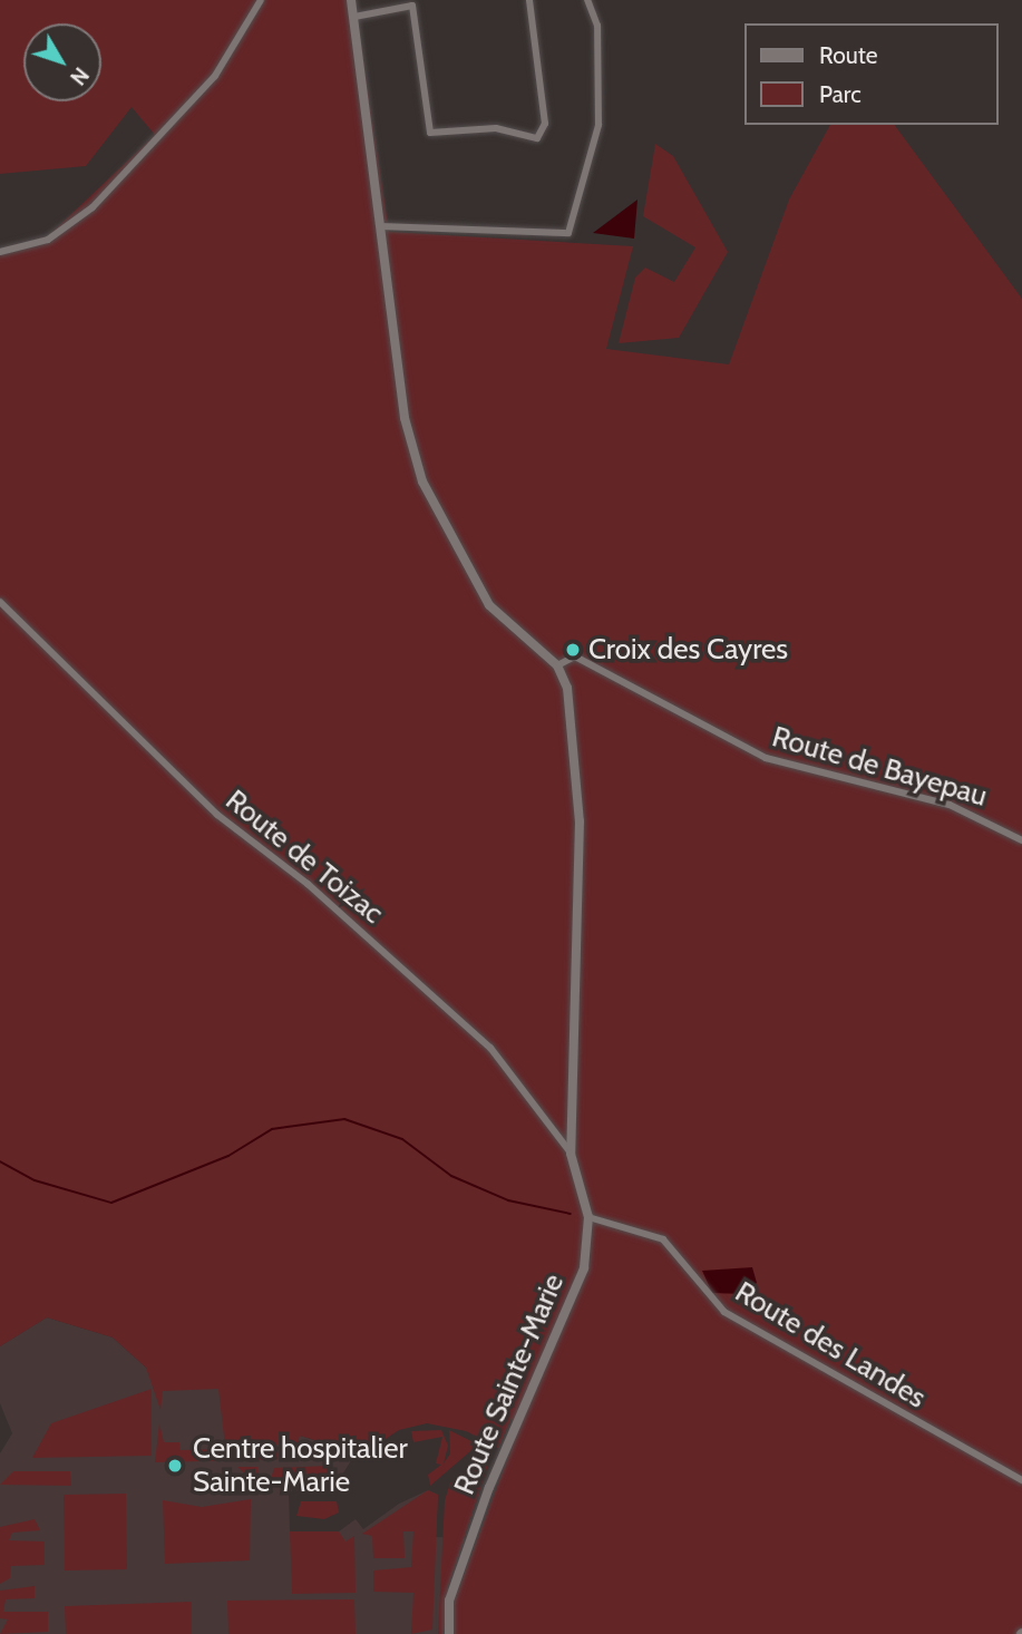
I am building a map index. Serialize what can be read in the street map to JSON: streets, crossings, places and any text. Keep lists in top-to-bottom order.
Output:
{
  "streets": {
    "street": [
      "Route de Bayepau",
      "Route de Toizac",
      "Route des Landes",
      "Route Sainte-Marie"
    ]
  },
  "crossings": [
    ["Route de Bayepau", "Route Sainte-Marie"],
    ["Route de Toizac", "Route Sainte-Marie"],
    ["Route des Landes", "Route Sainte-Marie"]
  ],
  "places": ["Croix des Cayres", "Centre hospitalier Sainte-Marie"],
  "legend": ["Route", "Parc"],
  "north": "bottom right"
}
